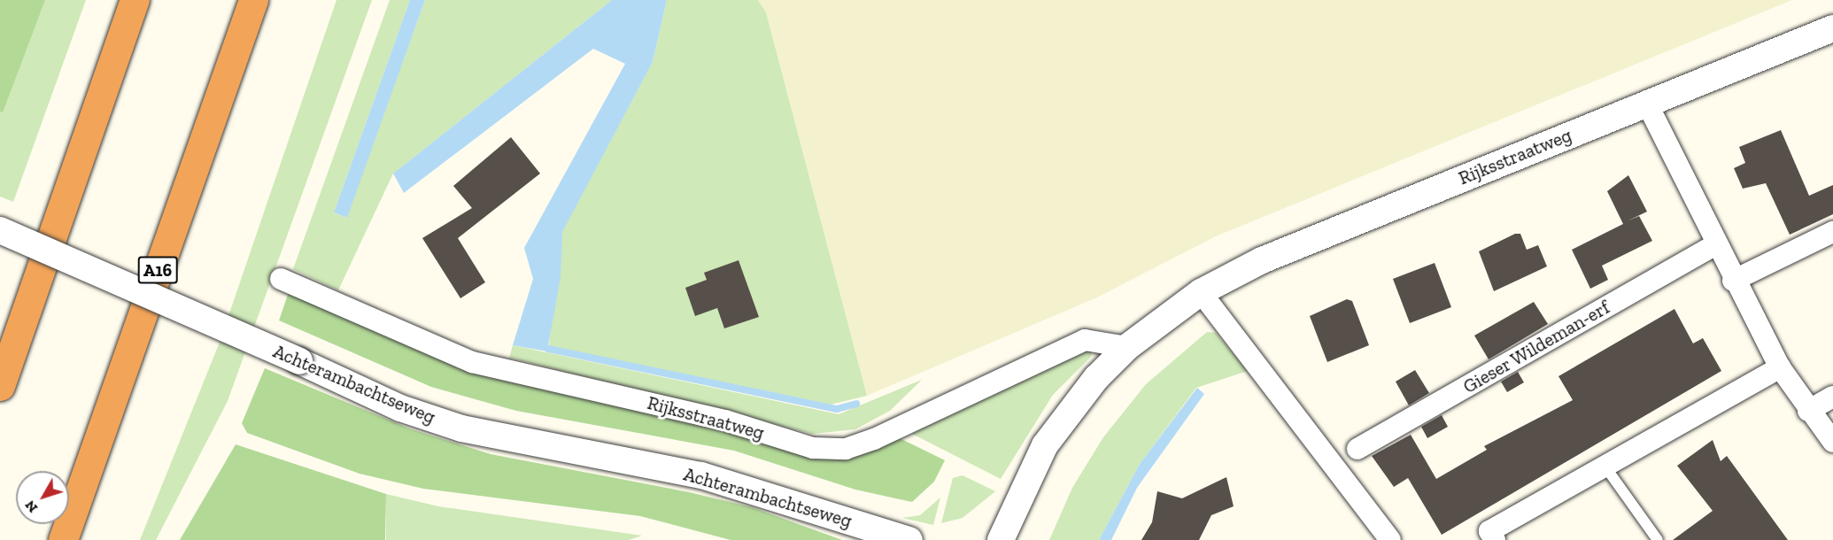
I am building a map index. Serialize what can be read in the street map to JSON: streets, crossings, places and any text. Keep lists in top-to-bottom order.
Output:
{
  "streets": {
    "highway": ["A16"],
    "street": ["Rijksstraatweg", "Gieser Wildeman-erf", "Achterambachtseweg"]
  },
  "north": "bottom left"
}
